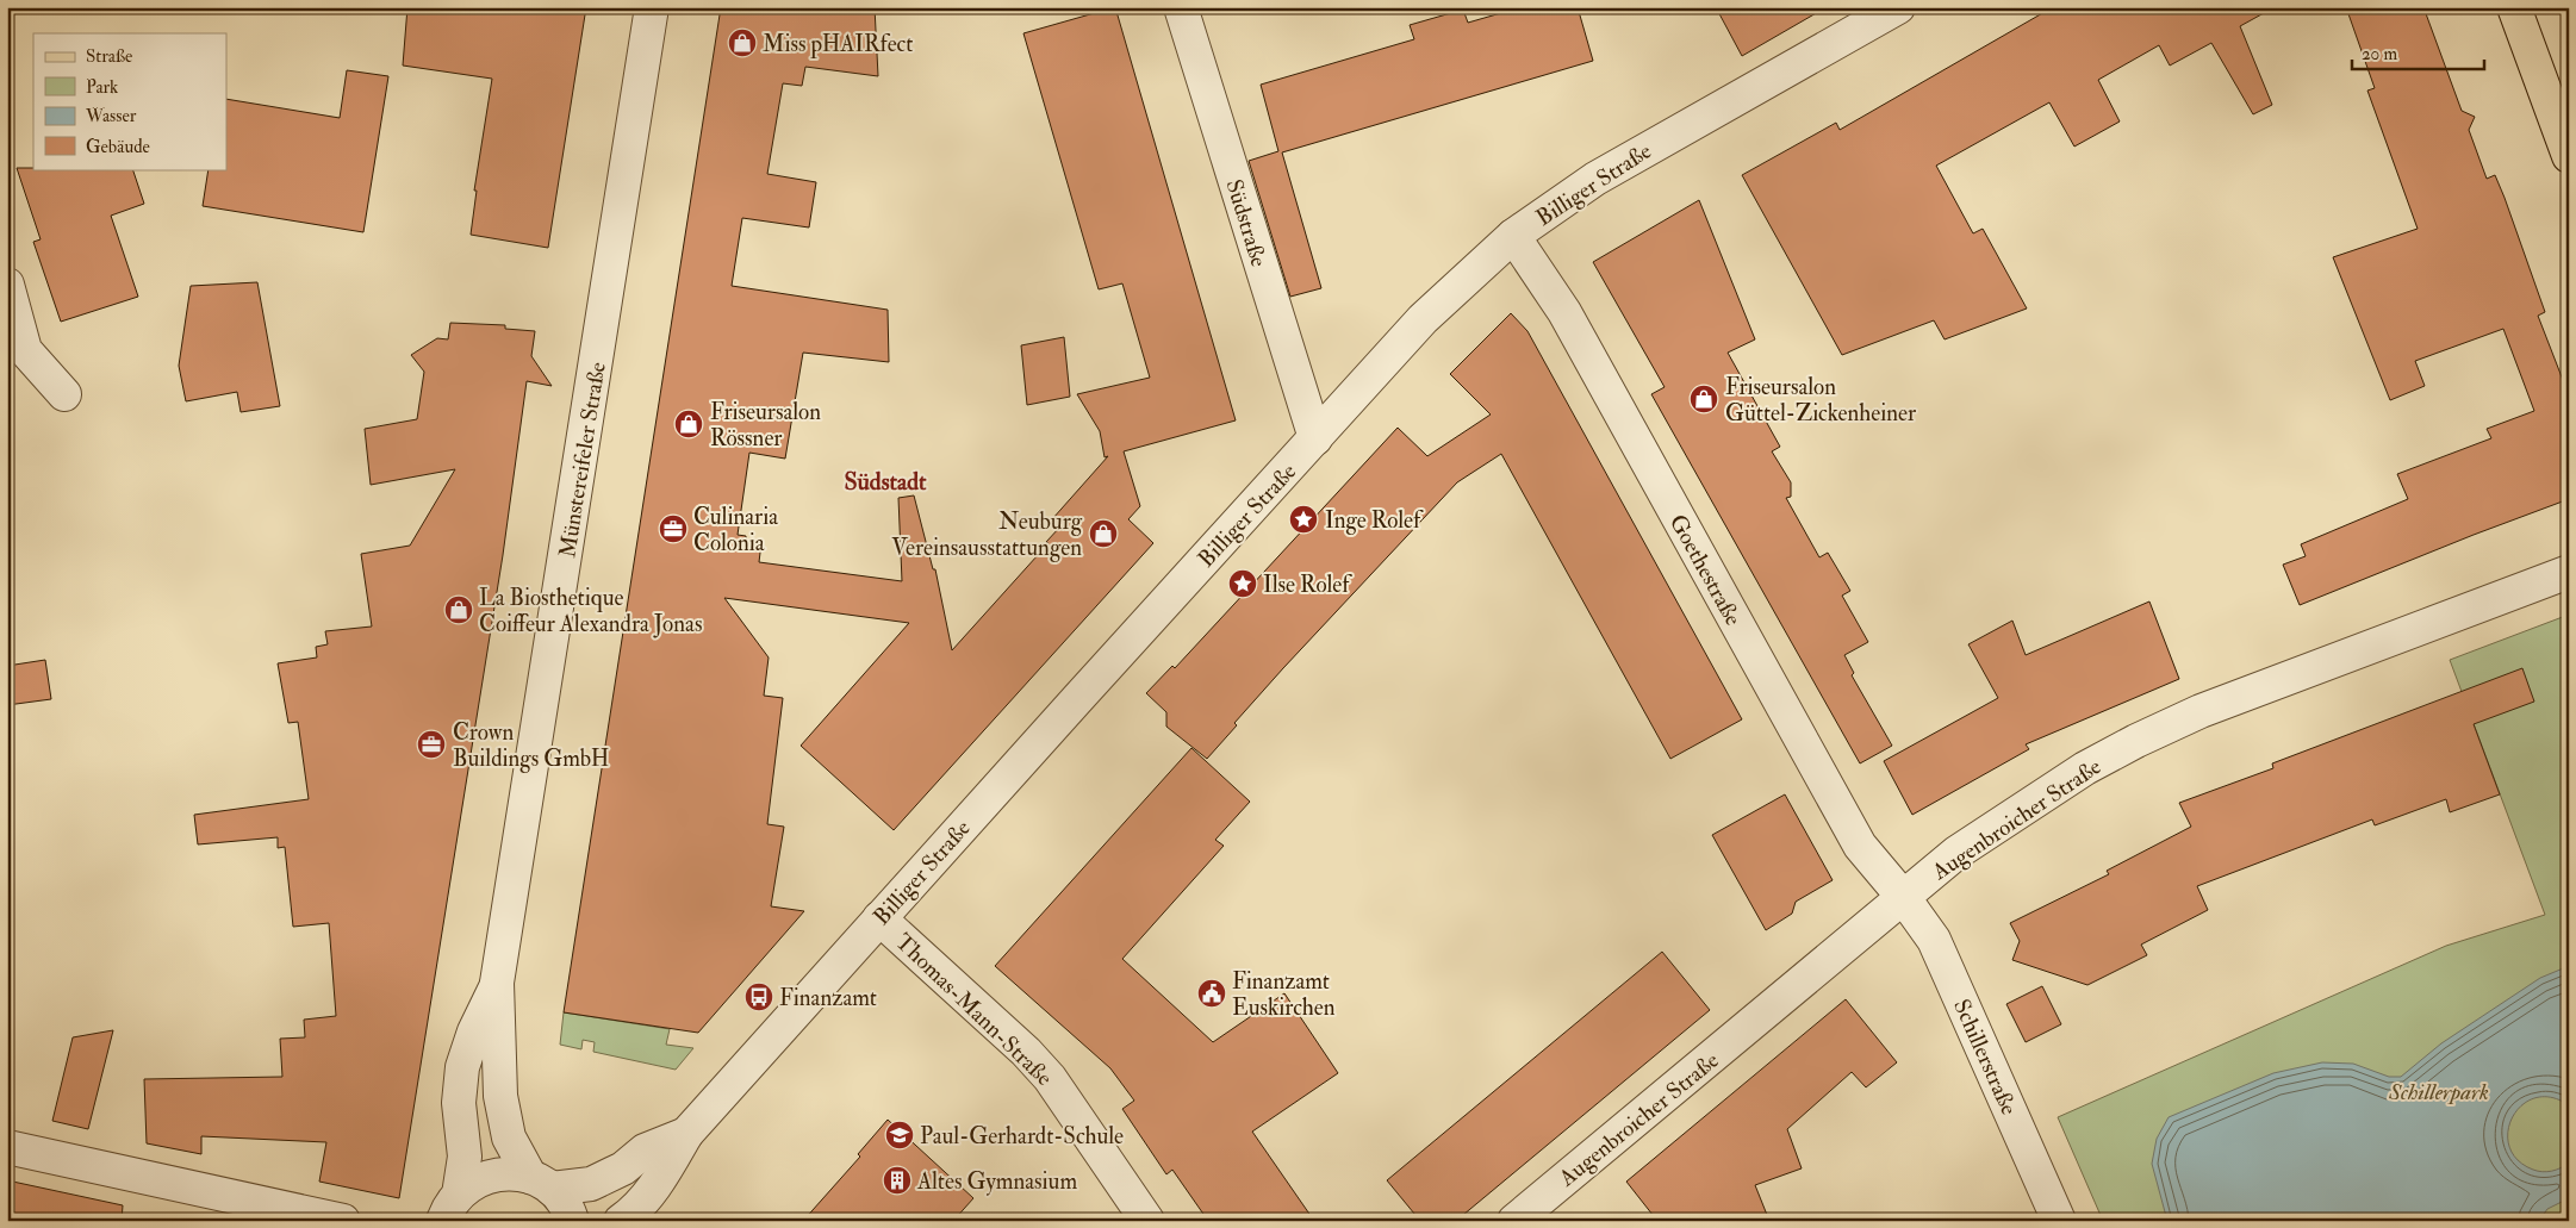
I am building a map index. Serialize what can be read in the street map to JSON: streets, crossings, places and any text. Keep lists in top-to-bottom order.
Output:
{
  "streets": {
    "street": [
      "Billiger Straße",
      "Südstraße",
      "Münstereifeler Straße",
      "Goethestraße",
      "Augenbroicher Straße",
      "Thomas-Mann-Straße",
      "Schillerstraße"
    ]
  },
  "crossings": [
    ["Billiger Straße", "Südstraße"],
    ["Billiger Straße", "Münstereifeler Straße"],
    ["Billiger Straße", "Goethestraße"],
    ["Billiger Straße", "Thomas-Mann-Straße"],
    ["Goethestraße", "Augenbroicher Straße"],
    ["Goethestraße", "Schillerstraße"],
    ["Augenbroicher Straße", "Schillerstraße"]
  ],
  "districts": ["Südstadt"],
  "parks": ["Schillerpark"],
  "places": {
    "shop": [
      "Miss pHAIRfect",
      "Friseursalon Güttel-Zickenheiner",
      "Friseursalon Rössner",
      "Neuburg Vereinsausstattungen",
      "La Biosthetique Coiffeur Alexandra Jonas"
    ],
    "place": ["Inge Rolef", "Ilse Rolef"],
    "office": ["Culinaria Colonia", "Crown Buildings GmbH"],
    "public building": ["Finanzamt Euskirchen"],
    "bus stop": ["Finanzamt"],
    "school or university": ["Paul-Gerhardt-Schule"],
    "building": ["Altes Gymnasium"]
  },
  "legend": [
    "Straße",
    "Park",
    "Wasser",
    "Gebäude"
  ],
  "scale_bar": "20 m"
}
